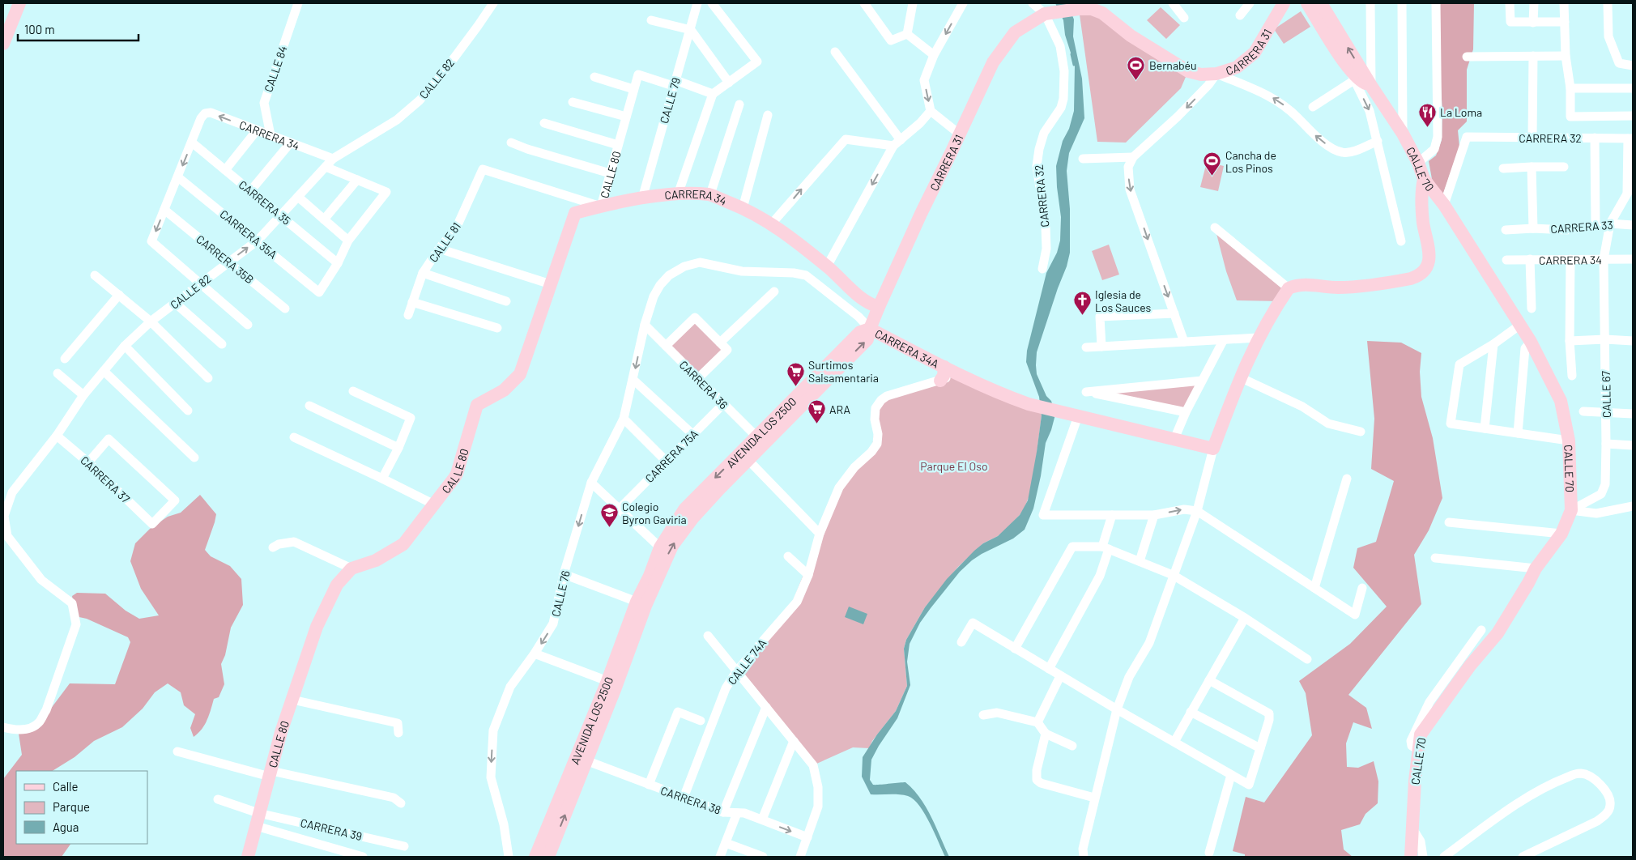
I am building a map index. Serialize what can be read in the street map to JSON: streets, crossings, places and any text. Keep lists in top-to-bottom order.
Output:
{
  "streets": {
    "main road": [
      "CARRERA 31",
      "CARRERA 34",
      "CALLE 70",
      "CALLE 80",
      "CARRERA 34A",
      "AVENIDA LOS 2500"
    ],
    "street": [
      "CALLE 84",
      "CALLE 82",
      "CALLE 79",
      "CARRERA 32",
      "CARRERA 35",
      "CARRERA 33",
      "CARRERA 35A",
      "CALLE 81",
      "CARRERA 35B",
      "CARRERA 36",
      "CALLE 67",
      "CARRERA 75A",
      "CARRERA 37",
      "CALLE 76",
      "CALLE 74A",
      "CARRERA 38",
      "CARRERA 39"
    ]
  },
  "crossings": [
    ["CARRERA 31", "CARRERA 34"],
    ["CARRERA 31", "CARRERA 32"],
    ["CARRERA 31", "CARRERA 34A"],
    ["CARRERA 31", "AVENIDA LOS 2500"],
    ["CALLE 84", "CARRERA 34"],
    ["CALLE 82", "CARRERA 34"],
    ["CALLE 82", "CARRERA 35"],
    ["CALLE 82", "CARRERA 35A"],
    ["CALLE 82", "CARRERA 35B"],
    ["CALLE 82", "CARRERA 37"],
    ["CALLE 79", "CARRERA 34"],
    ["CALLE 79", "CALLE 80"],
    ["CARRERA 34", "CALLE 80"],
    ["CARRERA 34", "CARRERA 35"],
    ["CARRERA 34", "CALLE 81"],
    ["CARRERA 34", "CALLE 67"],
    ["CARRERA 32", "CALLE 70"],
    ["CALLE 70", "CALLE 67"],
    ["CALLE 80", "CARRERA 39"],
    ["CARRERA 35", "CARRERA 35A"],
    ["CARRERA 33", "CALLE 67"],
    ["CARRERA 34A", "CARRERA 36"],
    ["CARRERA 34A", "AVENIDA LOS 2500"],
    ["CARRERA 34A", "CALLE 76"],
    ["CARRERA 34A", "CALLE 74A"],
    ["CARRERA 36", "AVENIDA LOS 2500"],
    ["CARRERA 36", "CARRERA 75A"],
    ["CARRERA 36", "CALLE 76"],
    ["AVENIDA LOS 2500", "CARRERA 38"],
    ["CALLE 74A", "CARRERA 38"]
  ],
  "one_way": ["CALLE 76"],
  "parks": ["Parque El Oso"],
  "places": {
    "sports": ["Bernabéu", "Cancha de Los Pinos"],
    "restaurant": ["La Loma"],
    "church": ["Iglesia de Los Sauces"],
    "supermarket": ["Surtimos Salsamentaria", "ARA"],
    "school or university": ["Colegio Byron Gaviria"]
  },
  "legend": ["Calle", "Parque", "Agua"],
  "scale_bar": "100 m"
}
